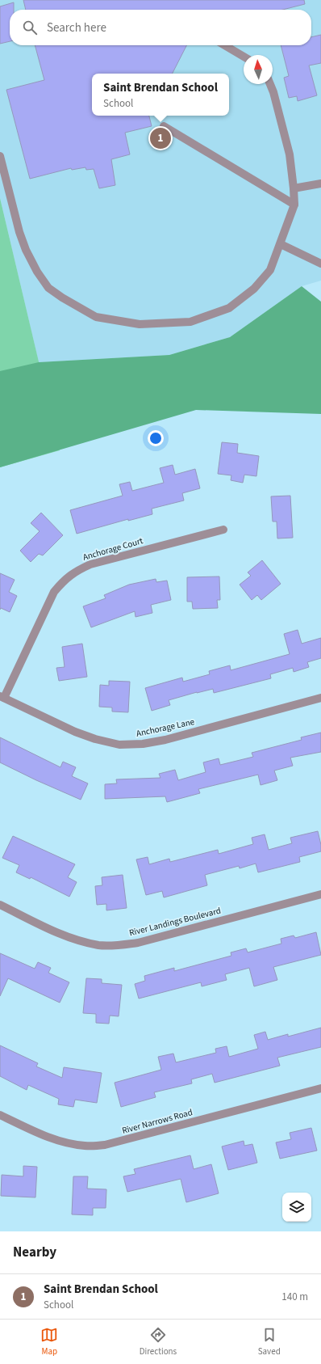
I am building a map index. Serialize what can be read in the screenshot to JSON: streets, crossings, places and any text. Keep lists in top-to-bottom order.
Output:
{
  "streets": {
    "street": [
      "Anchorage Court",
      "Anchorage Lane",
      "River Landings Boulevard",
      "River Narrows Road"
    ]
  },
  "crossings": [
    ["Anchorage Court", "Anchorage Lane"]
  ],
  "north": "top",
  "page": {
    "search": "Search here",
    "popup": ["Saint Brendan School", "School"],
    "pins": "1",
    "heading": "Nearby",
    "list": [
      {
        "mark": "1",
        "name": "Saint Brendan School",
        "note": "School",
        "value": "140 m"
      }
    ],
    "nav": ["Map", "Directions", "Saved"]
  }
}
